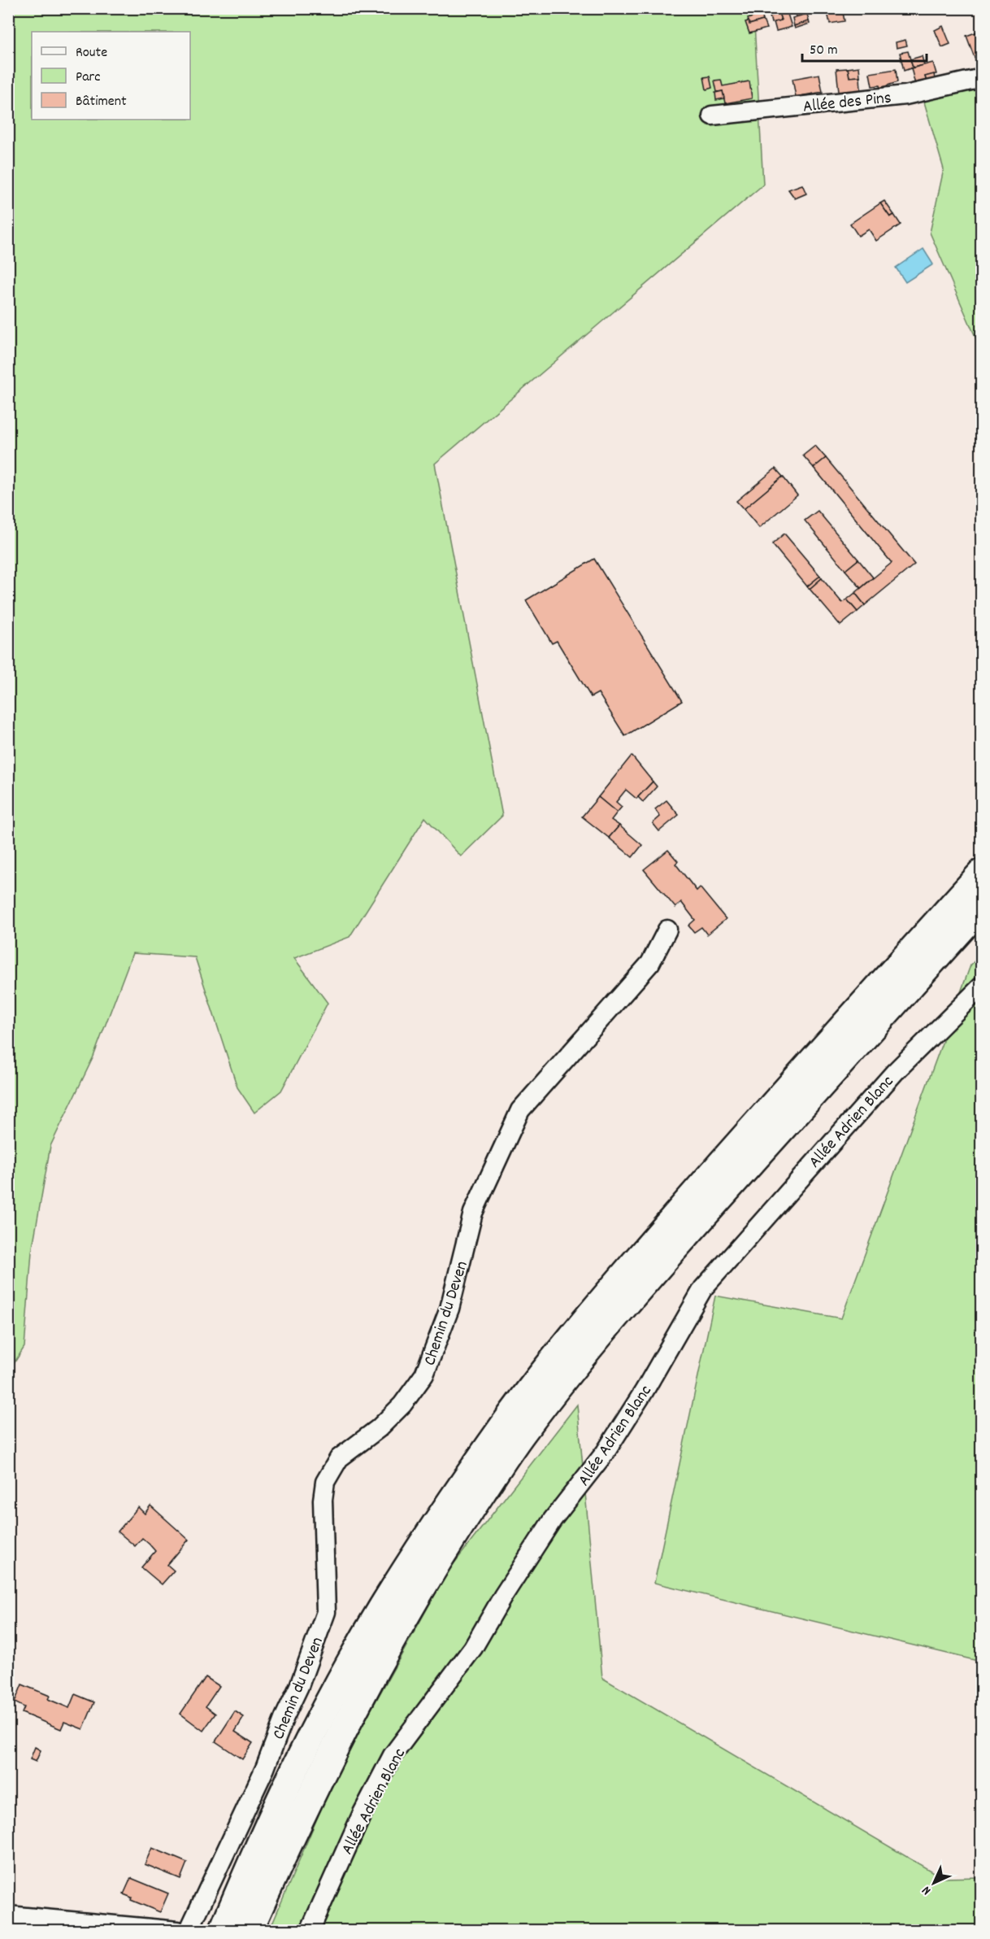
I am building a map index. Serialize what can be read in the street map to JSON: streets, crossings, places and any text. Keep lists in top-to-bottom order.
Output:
{
  "streets": {
    "street": ["Allée des Pins", "Allée Adrien Blanc", "Chemin du Deven"]
  },
  "legend": ["Route", "Parc", "Bâtiment"],
  "scale_bar": "50 m",
  "north": "bottom left"
}
